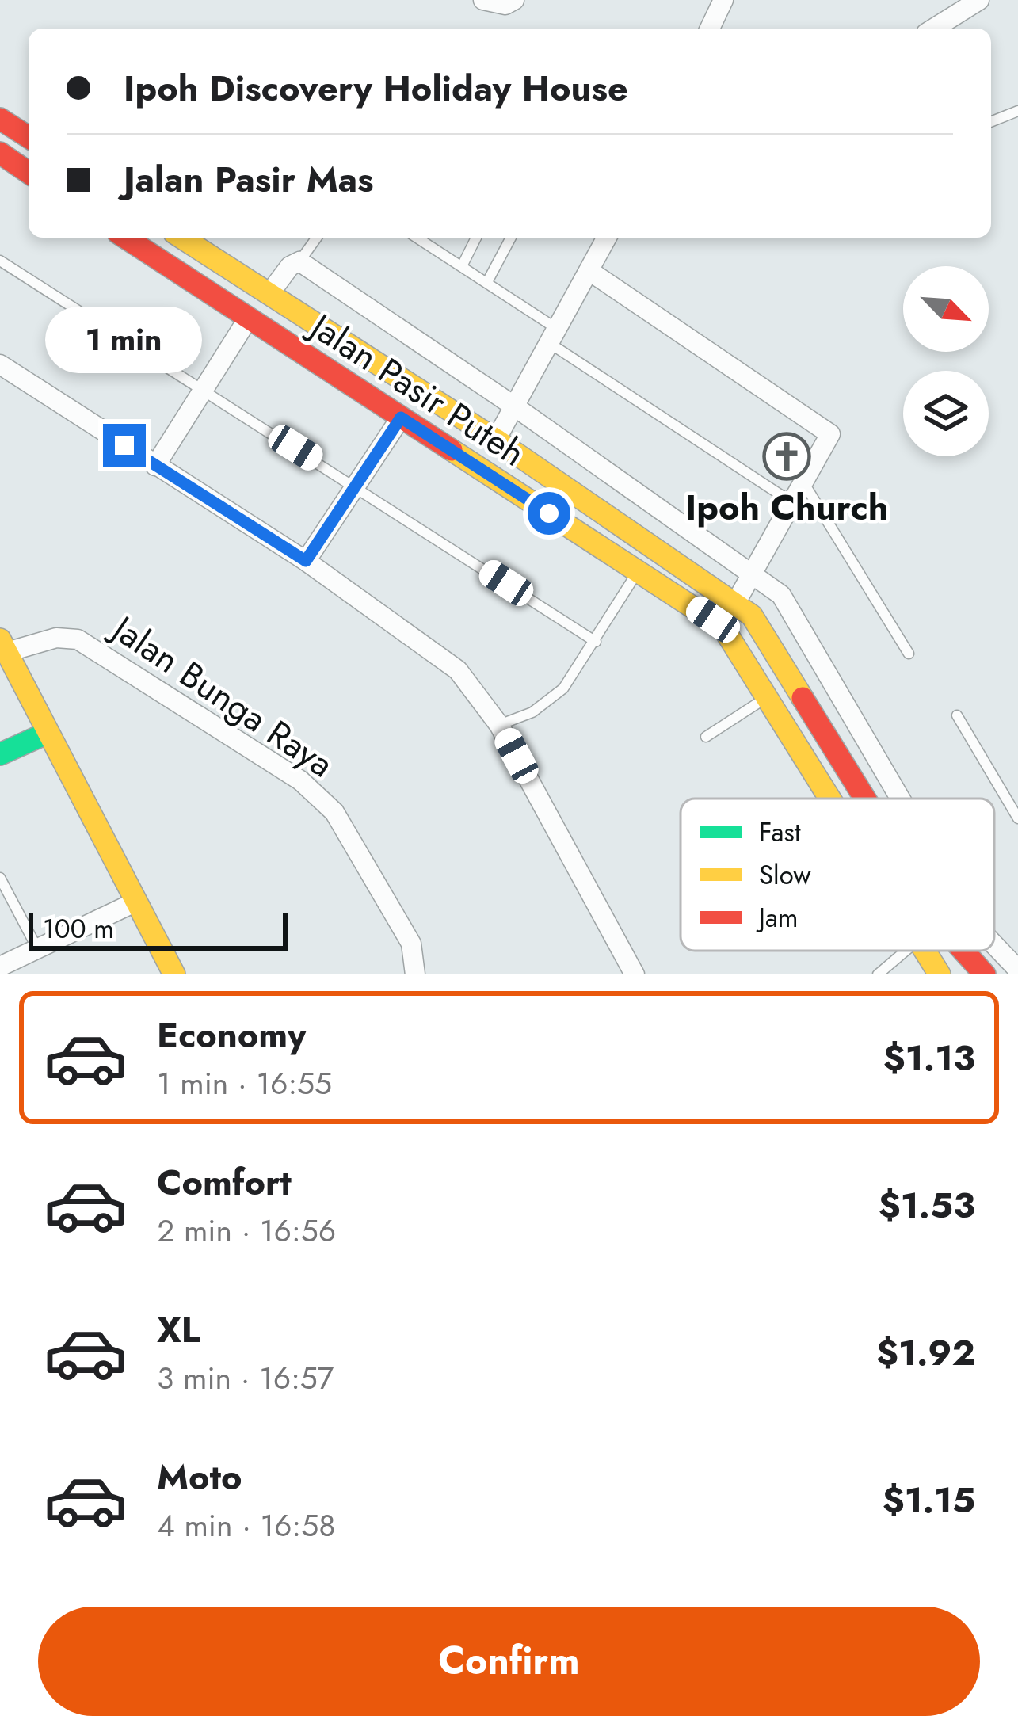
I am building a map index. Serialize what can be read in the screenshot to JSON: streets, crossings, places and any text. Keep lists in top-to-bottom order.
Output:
{
  "streets": {
    "main road": ["Jalan Pasir Puteh", "Jalan Bunga Raya"]
  },
  "places": {
    "church": ["Ipoh Church"]
  },
  "legend": ["Fast", "Slow", "Jam"],
  "scale_bar": "100 m",
  "north": "bottom right",
  "page": {
    "banner": ["Ipoh Discovery Holiday House", "Jalan Pasir Mas"],
    "bubble": "1 min",
    "scale": "100 m",
    "list": [
      {
        "name": "Economy",
        "note": "1 min · 16:55",
        "value": "$1.13"
      },
      {
        "name": "Comfort",
        "note": "2 min · 16:56",
        "value": "$1.53"
      },
      {
        "name": "XL",
        "note": "3 min · 16:57",
        "value": "$1.92"
      },
      {
        "name": "Moto",
        "note": "4 min · 16:58",
        "value": "$1.15"
      }
    ],
    "buttons": "Confirm"
  }
}
